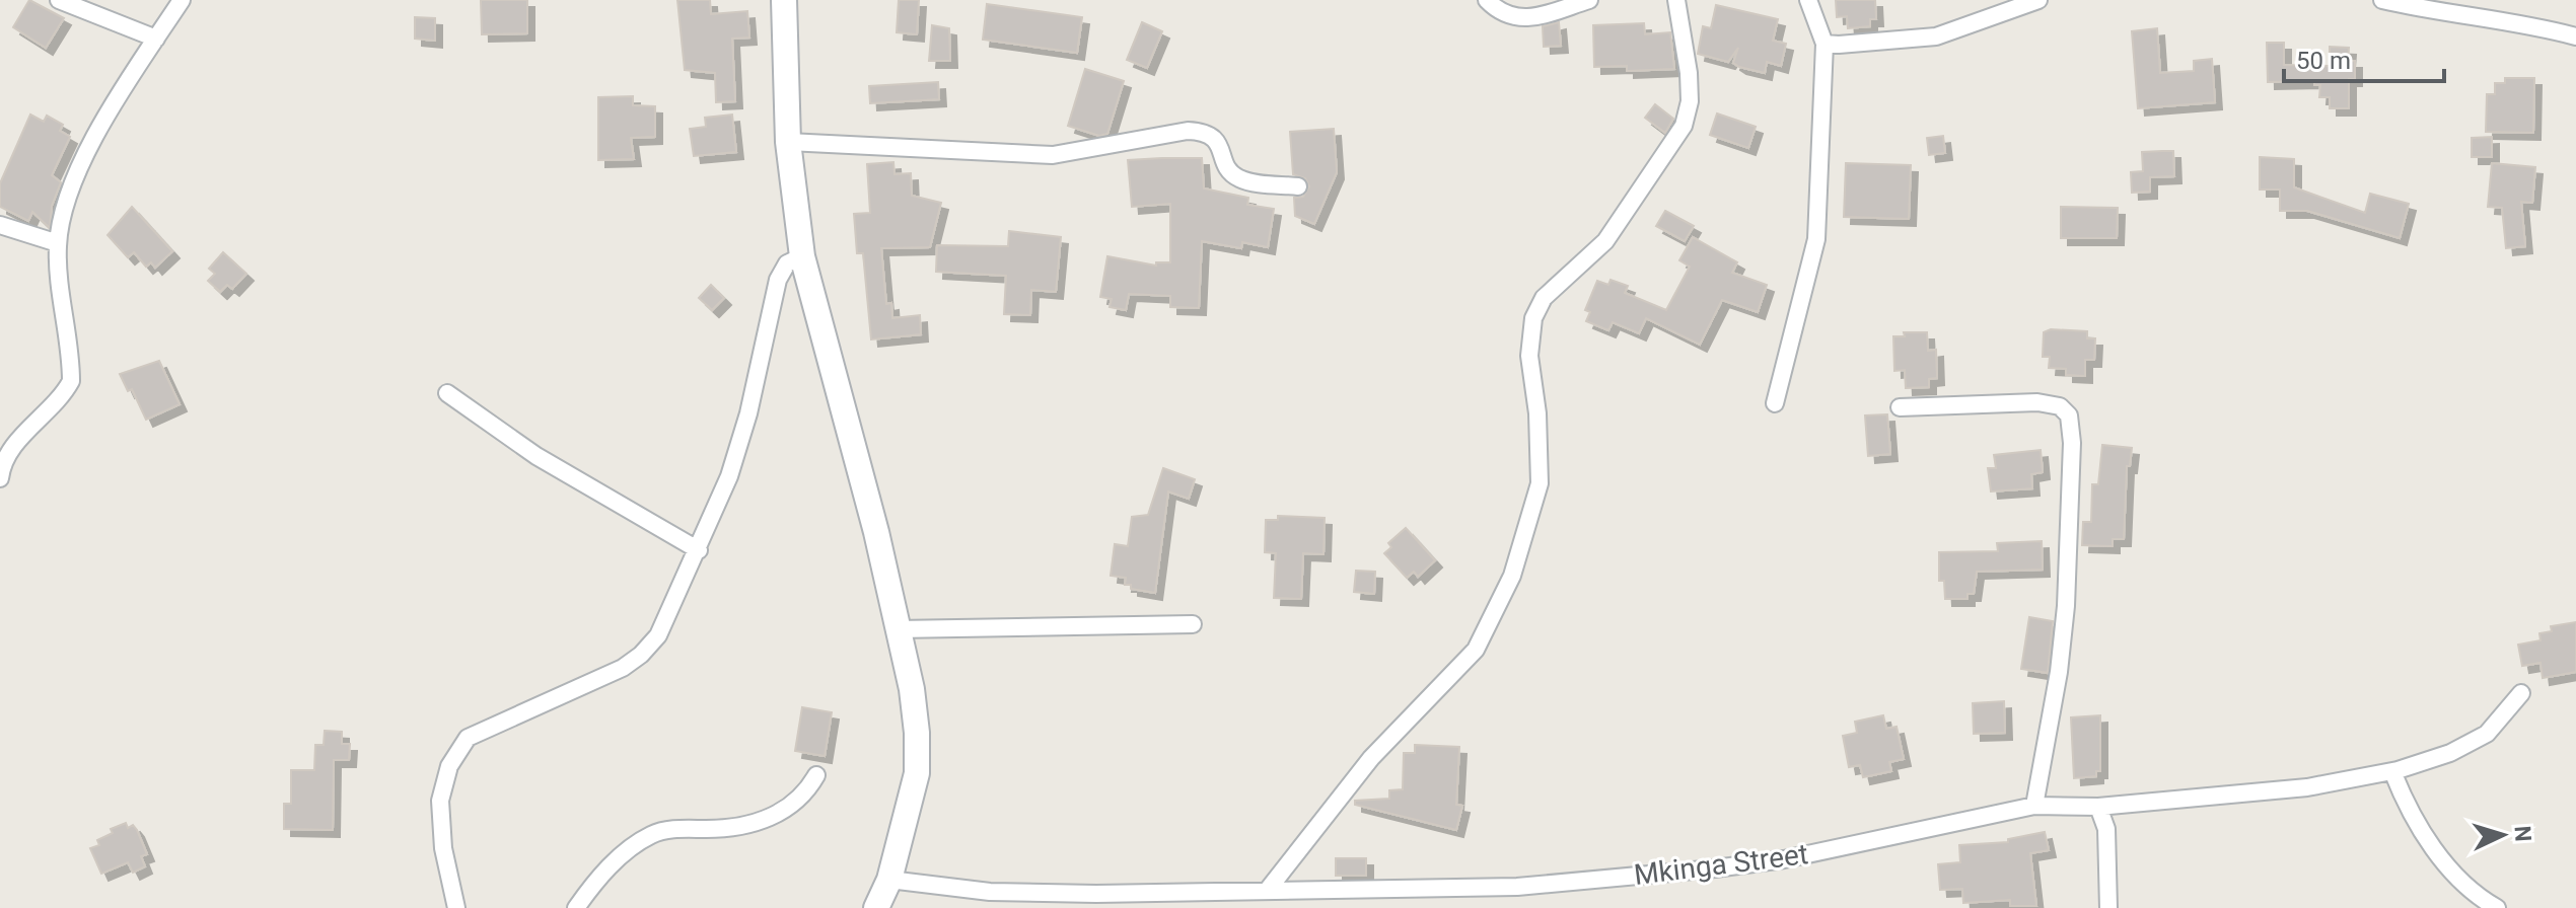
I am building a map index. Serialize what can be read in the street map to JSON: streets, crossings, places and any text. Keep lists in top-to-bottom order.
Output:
{
  "streets": {
    "street": ["Mkinga Street"]
  },
  "scale_bar": "50 m",
  "north": "right"
}
